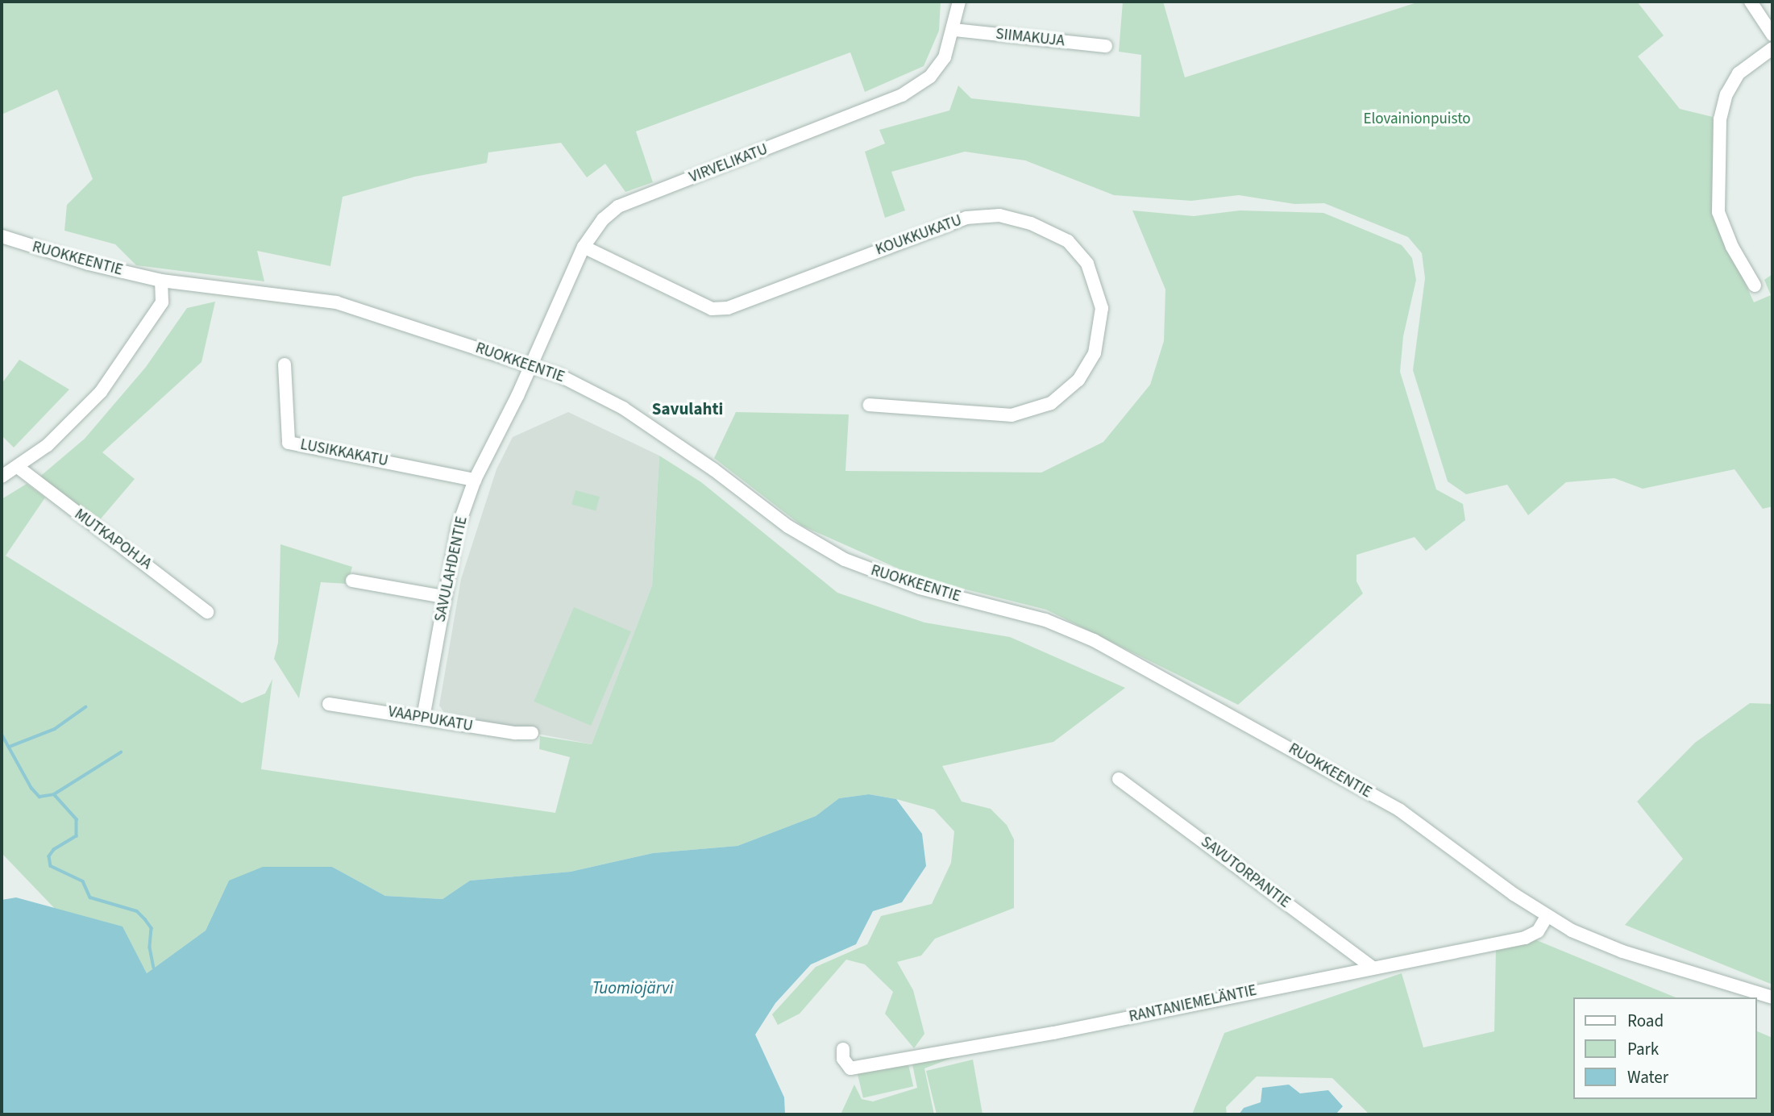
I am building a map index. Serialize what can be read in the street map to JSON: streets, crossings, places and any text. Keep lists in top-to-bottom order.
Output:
{
  "streets": {
    "street": [
      "SIIMAKUJA",
      "VIRVELIKATU",
      "KOUKKUKATU",
      "RUOKKEENTIE",
      "LUSIKKAKATU",
      "MUTKAPOHJA",
      "SAVULAHDENTIE",
      "VAAPPUKATU",
      "SAVUTORPANTIE",
      "RANTANIEMELÄNTIE"
    ]
  },
  "crossings": [
    ["SIIMAKUJA", "VIRVELIKATU"],
    ["VIRVELIKATU", "KOUKKUKATU"],
    ["VIRVELIKATU", "RUOKKEENTIE"],
    ["VIRVELIKATU", "SAVULAHDENTIE"],
    ["RUOKKEENTIE", "SAVULAHDENTIE"],
    ["RUOKKEENTIE", "RANTANIEMELÄNTIE"],
    ["LUSIKKAKATU", "SAVULAHDENTIE"],
    ["SAVULAHDENTIE", "VAAPPUKATU"],
    ["SAVUTORPANTIE", "RANTANIEMELÄNTIE"]
  ],
  "districts": ["Savulahti"],
  "water": ["Tuomiojärvi"],
  "parks": ["Elovainionpuisto"],
  "legend": ["Road", "Park", "Water"]
}
